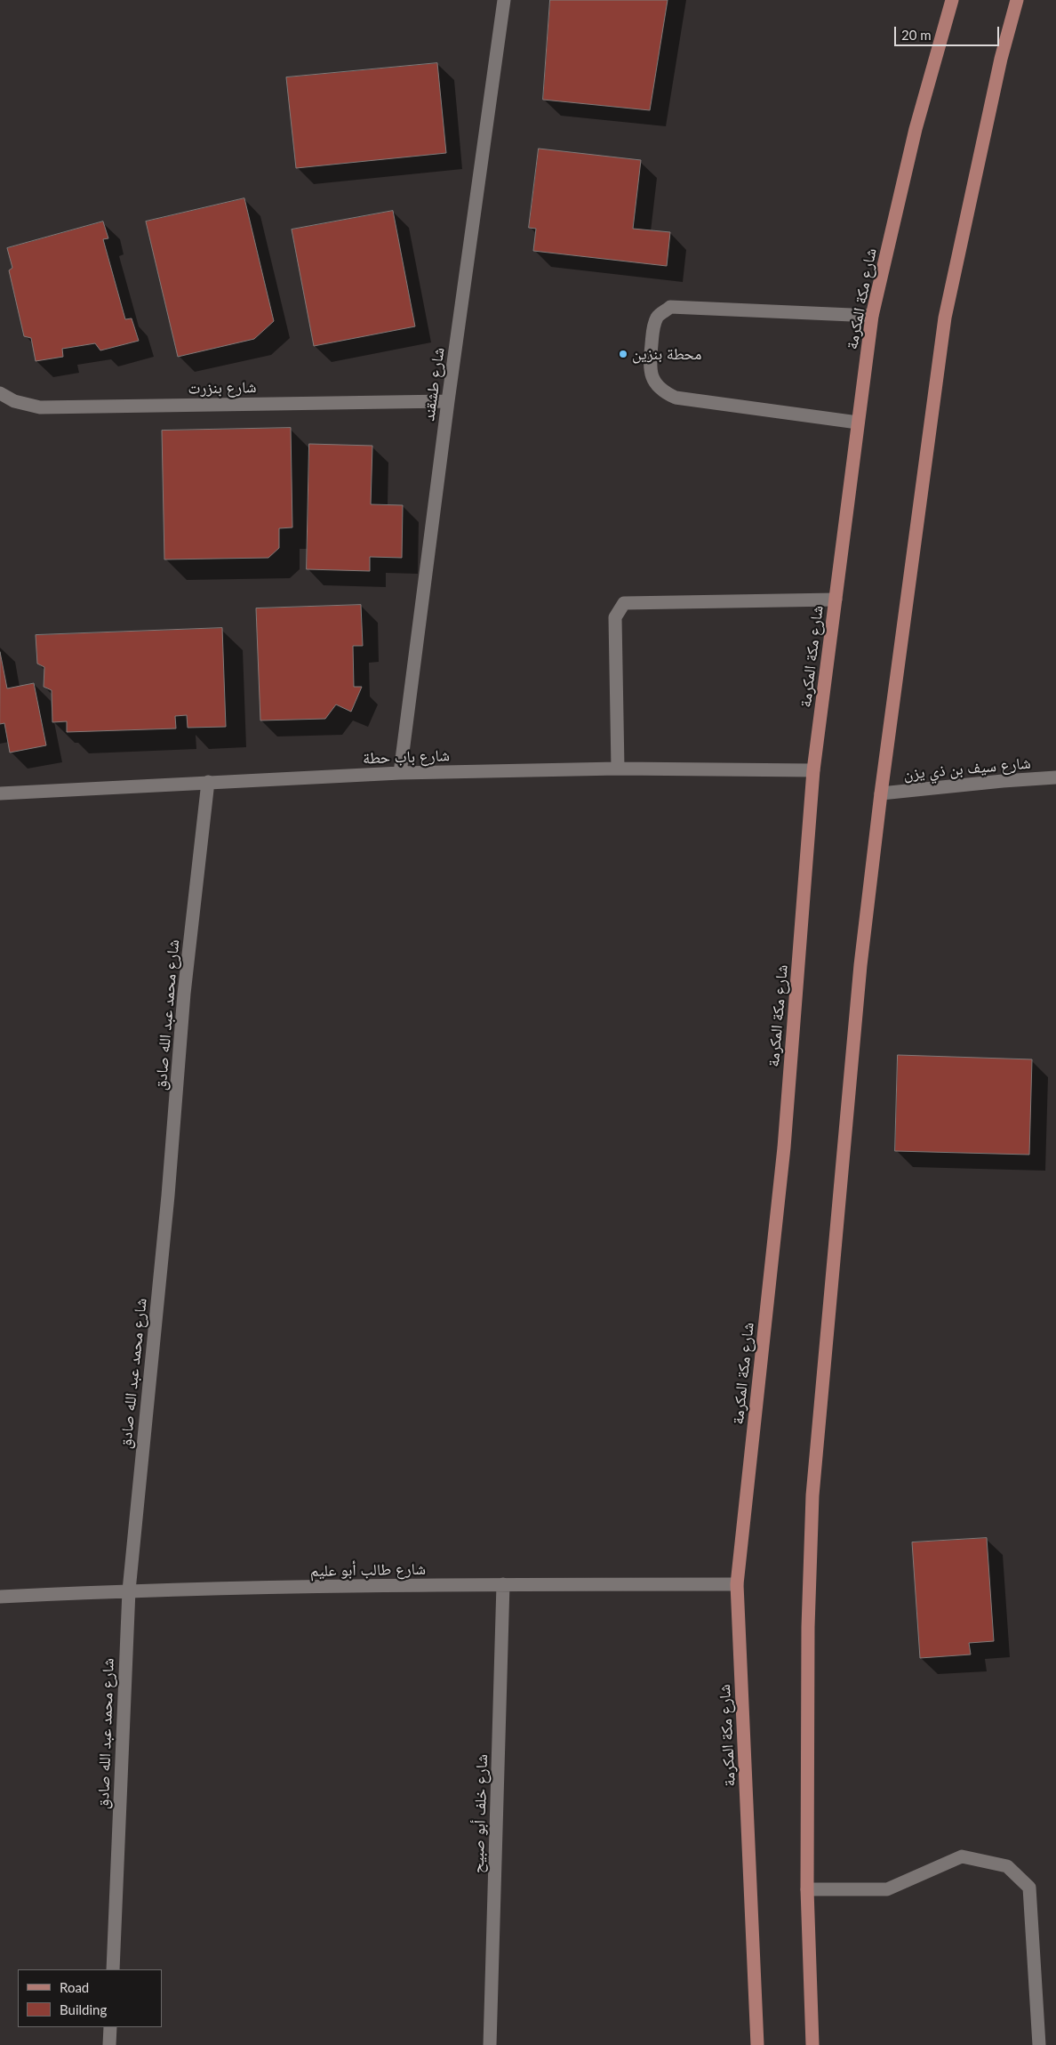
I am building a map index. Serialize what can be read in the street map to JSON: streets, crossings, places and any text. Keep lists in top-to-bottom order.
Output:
{
  "streets": {
    "main road": ["شارع مكة المكرمة"],
    "street": [
      "شارع طشقند",
      "شارع بنزرت",
      "شارع باب حطة",
      "شارع سيف بن ذي يزن",
      "شارع محمد عبد الله صادق",
      "شارع طالب أبو عليم",
      "شارع خلف أبو صبيح"
    ]
  },
  "crossings": [
    ["شارع مكة المكرمة", "شارع باب حطة"],
    ["شارع مكة المكرمة", "شارع طالب أبو عليم"],
    ["شارع طشقند", "شارع بنزرت"],
    ["شارع طشقند", "شارع باب حطة"],
    ["شارع باب حطة", "شارع محمد عبد الله صادق"],
    ["شارع محمد عبد الله صادق", "شارع طالب أبو عليم"],
    ["شارع طالب أبو عليم", "شارع خلف أبو صبيح"]
  ],
  "places": ["محطة بنزين"],
  "legend": ["Road", "Building"],
  "scale_bar": "20 m"
}
